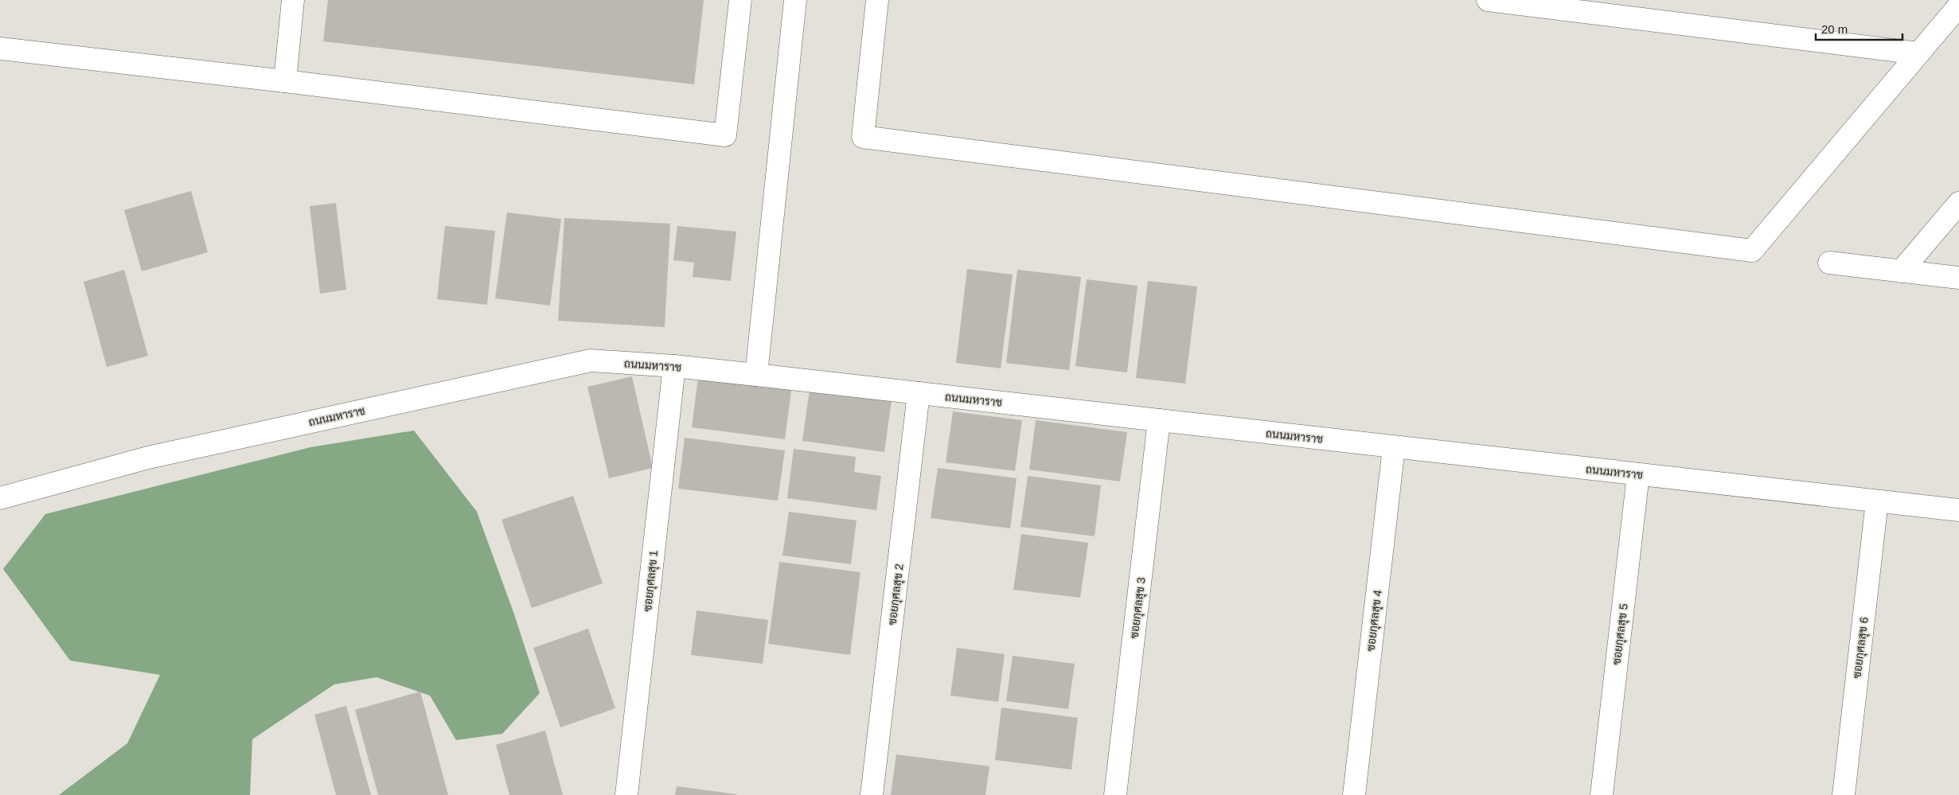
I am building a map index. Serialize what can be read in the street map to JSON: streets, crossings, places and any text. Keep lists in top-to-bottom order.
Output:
{
  "streets": {
    "street": [
      "ถนนมหาราช",
      "ซอยกุศลสุข 1",
      "ซอยกุศลสุข 2",
      "ซอยกุศลสุข 3",
      "ซอยกุศลสุข 4",
      "ซอยกุศลสุข 5",
      "ซอยกุศลสุข 6"
    ]
  },
  "crossings": [
    ["ถนนมหาราช", "ซอยกุศลสุข 1"],
    ["ถนนมหาราช", "ซอยกุศลสุข 2"],
    ["ถนนมหาราช", "ซอยกุศลสุข 3"],
    ["ถนนมหาราช", "ซอยกุศลสุข 4"],
    ["ถนนมหาราช", "ซอยกุศลสุข 5"],
    ["ถนนมหาราช", "ซอยกุศลสุข 6"]
  ],
  "scale_bar": "20 m"
}
